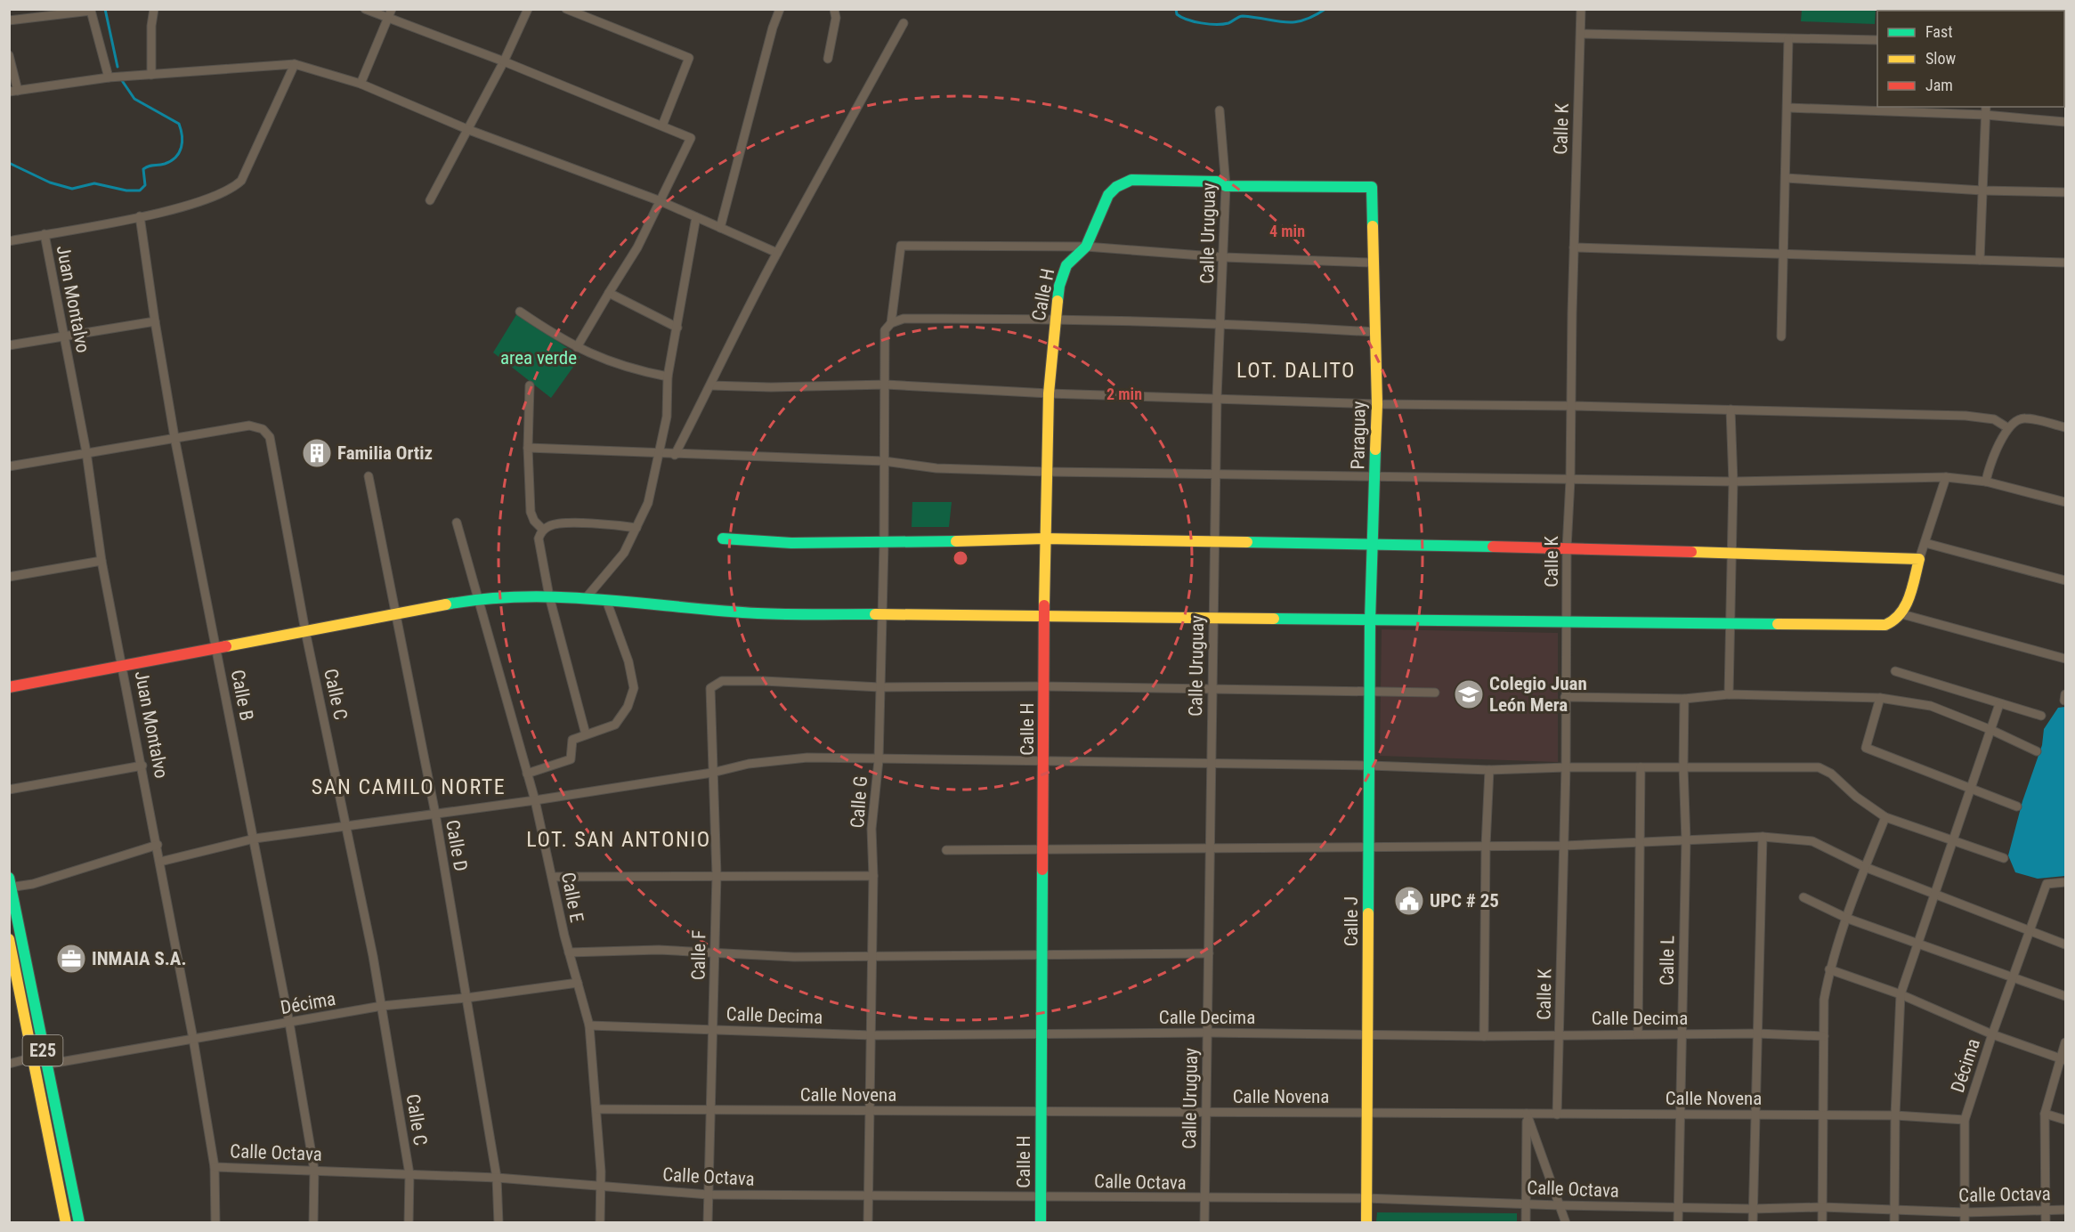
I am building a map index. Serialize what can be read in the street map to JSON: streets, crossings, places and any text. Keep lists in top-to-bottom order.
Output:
{
  "streets": {
    "main road": [
      "Calle H",
      "Paraguay",
      "Calle J",
      "E25"
    ],
    "street": [
      "Calle K",
      "Calle Uruguay",
      "Juan Montalvo",
      "Calle C",
      "Calle B",
      "Calle G",
      "Calle D",
      "Calle E",
      "Calle F",
      "Calle L",
      "Décima",
      "Calle Decima",
      "Calle Novena",
      "Calle Octava"
    ]
  },
  "crossings": [
    ["Calle K", "Calle Decima"],
    ["Calle K", "Calle Novena"],
    ["Calle Uruguay", "Paraguay"],
    ["Calle Uruguay", "Calle Decima"],
    ["Calle Uruguay", "Calle Novena"],
    ["Calle Uruguay", "Calle Octava"],
    ["Calle H", "Calle G"],
    ["Calle H", "Calle Decima"],
    ["Calle H", "Calle Novena"],
    ["Calle H", "Calle Octava"],
    ["Juan Montalvo", "Calle C"],
    ["Juan Montalvo", "Décima"],
    ["Juan Montalvo", "Calle Octava"],
    ["Paraguay", "Calle J"],
    ["Calle C", "Calle B"],
    ["Calle C", "Décima"],
    ["Calle C", "Calle Octava"],
    ["Calle B", "Décima"],
    ["Calle B", "Calle Octava"],
    ["Calle G", "Calle F"],
    ["Calle G", "Calle Decima"],
    ["Calle G", "Calle Novena"],
    ["Calle G", "Calle Octava"],
    ["Calle D", "Décima"],
    ["Calle D", "Calle Octava"],
    ["Calle E", "Décima"],
    ["Calle E", "Calle Decima"],
    ["Calle E", "Calle Novena"],
    ["Calle E", "Calle Octava"],
    ["Calle J", "Calle Decima"],
    ["Calle J", "Calle Novena"],
    ["Calle J", "Calle Octava"],
    ["Calle F", "Calle Decima"],
    ["Calle F", "Calle Novena"],
    ["Calle F", "Calle Octava"],
    ["Calle L", "Calle Decima"],
    ["Calle L", "Calle Novena"],
    ["Calle L", "Calle Octava"],
    ["Décima", "E25"],
    ["Décima", "Calle Novena"],
    ["Décima", "Calle Octava"]
  ],
  "districts": ["LOT. DALITO", "SAN CAMILO NORTE", "LOT. SAN ANTONIO"],
  "parks": ["area verde"],
  "places": {
    "building": ["Familia Ortiz"],
    "school or university": ["Colegio Juan León Mera"],
    "public building": ["UPC # 25"],
    "office": ["INMAIA S.A."]
  },
  "legend": ["Fast", "Slow", "Jam"],
  "rings": ["4 min", "2 min"]
}
